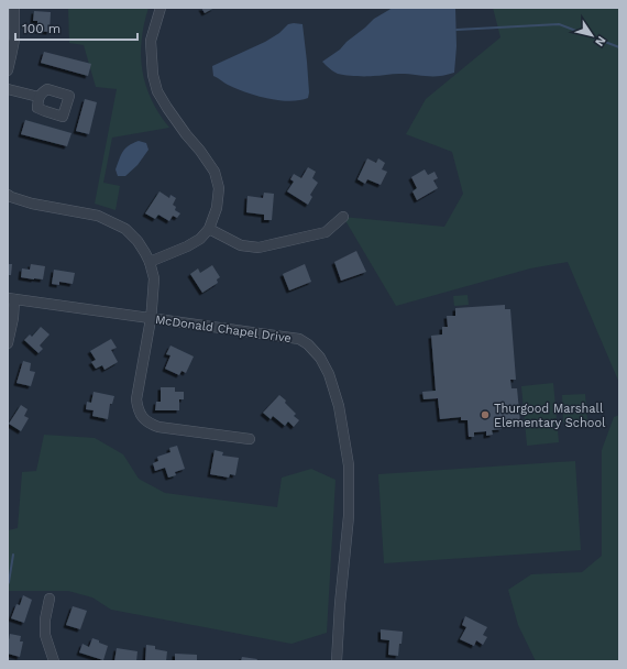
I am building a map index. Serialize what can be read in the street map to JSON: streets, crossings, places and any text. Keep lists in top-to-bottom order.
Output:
{
  "streets": {
    "street": ["McDonald Chapel Drive"]
  },
  "places": ["Thurgood Marshall Elementary School"],
  "scale_bar": "100 m",
  "north": "bottom right"
}
